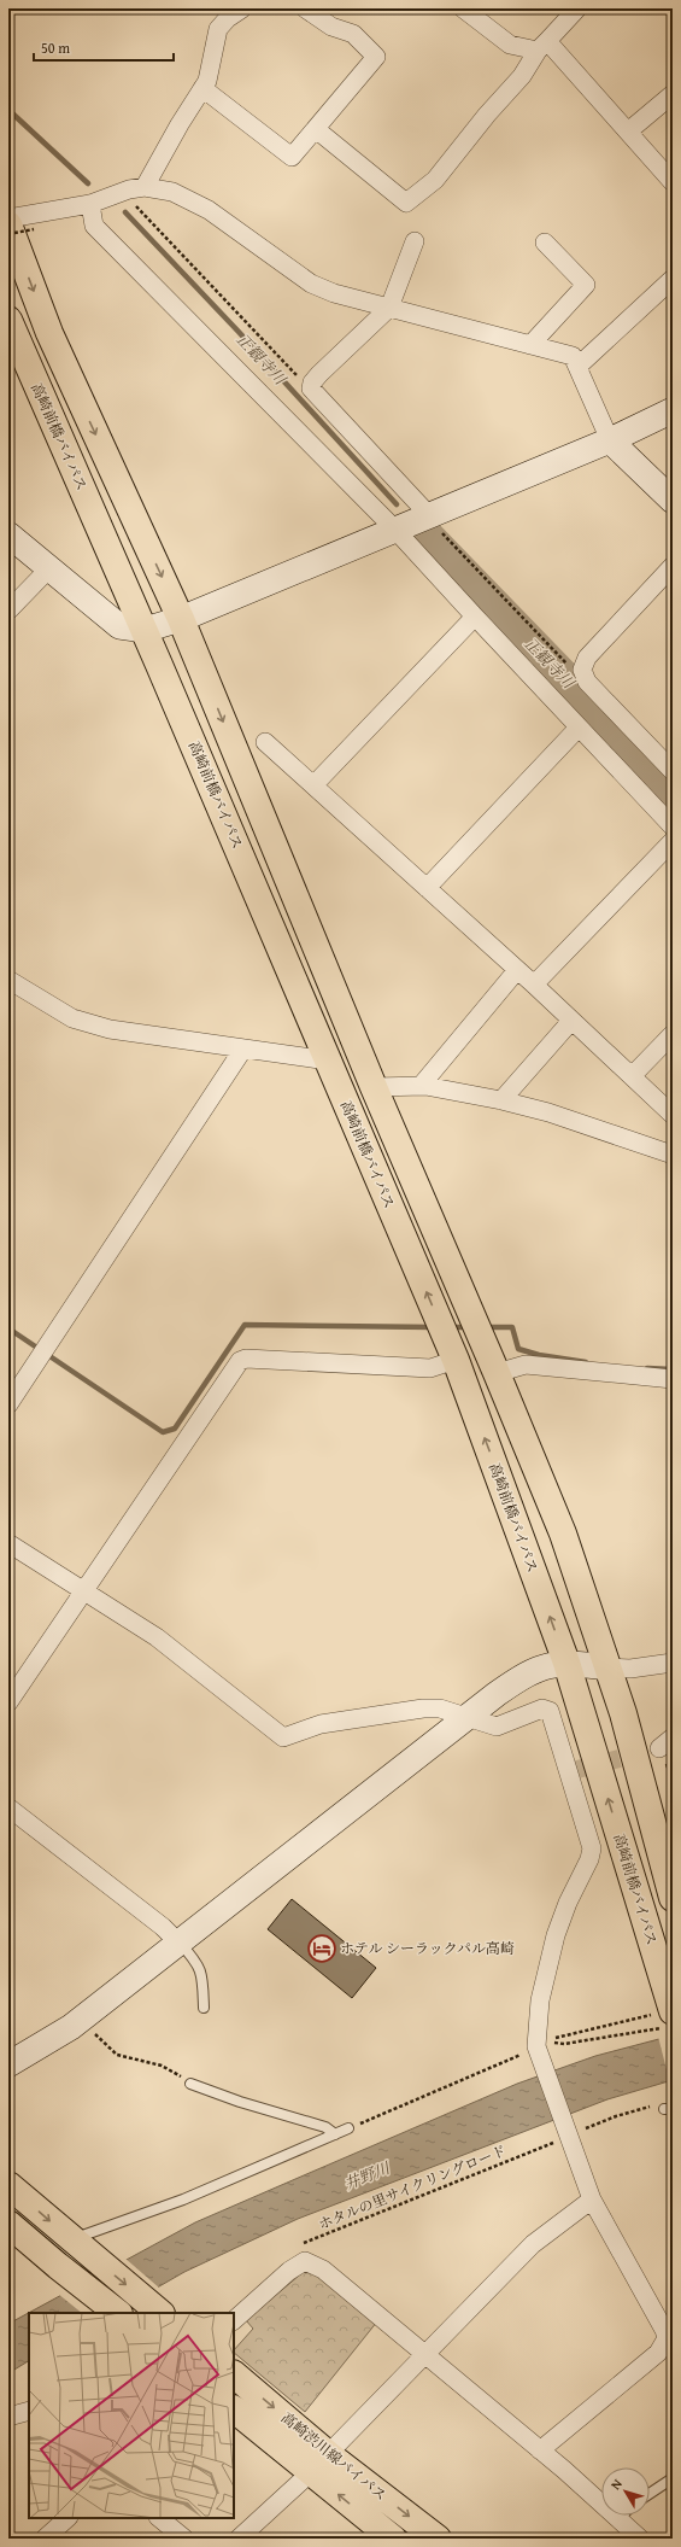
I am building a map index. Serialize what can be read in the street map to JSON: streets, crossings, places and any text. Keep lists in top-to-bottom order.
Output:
{
  "streets": {
    "main road": ["高崎前橋バイパス", "高崎渋川線バイパス"],
    "path": ["ホタルの里サイクリングロード"]
  },
  "water": ["正観寺川", "井野川"],
  "places": {
    "hotel": ["ホテル シーラックパル高崎"]
  },
  "scale_bar": "50 m",
  "north": "top left"
}
